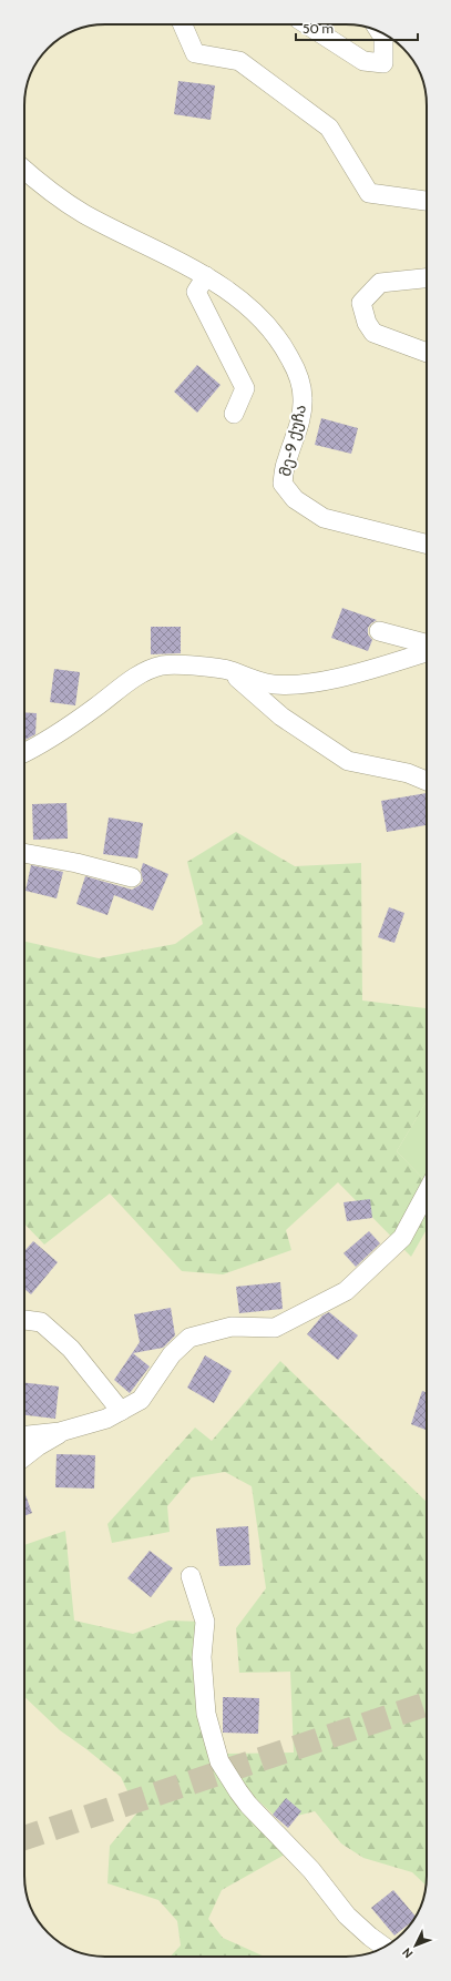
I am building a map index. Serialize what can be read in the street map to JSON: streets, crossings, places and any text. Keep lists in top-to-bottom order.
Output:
{
  "streets": {
    "street": ["მე-9 ქუჩა"]
  },
  "scale_bar": "50 m",
  "north": "bottom left"
}
